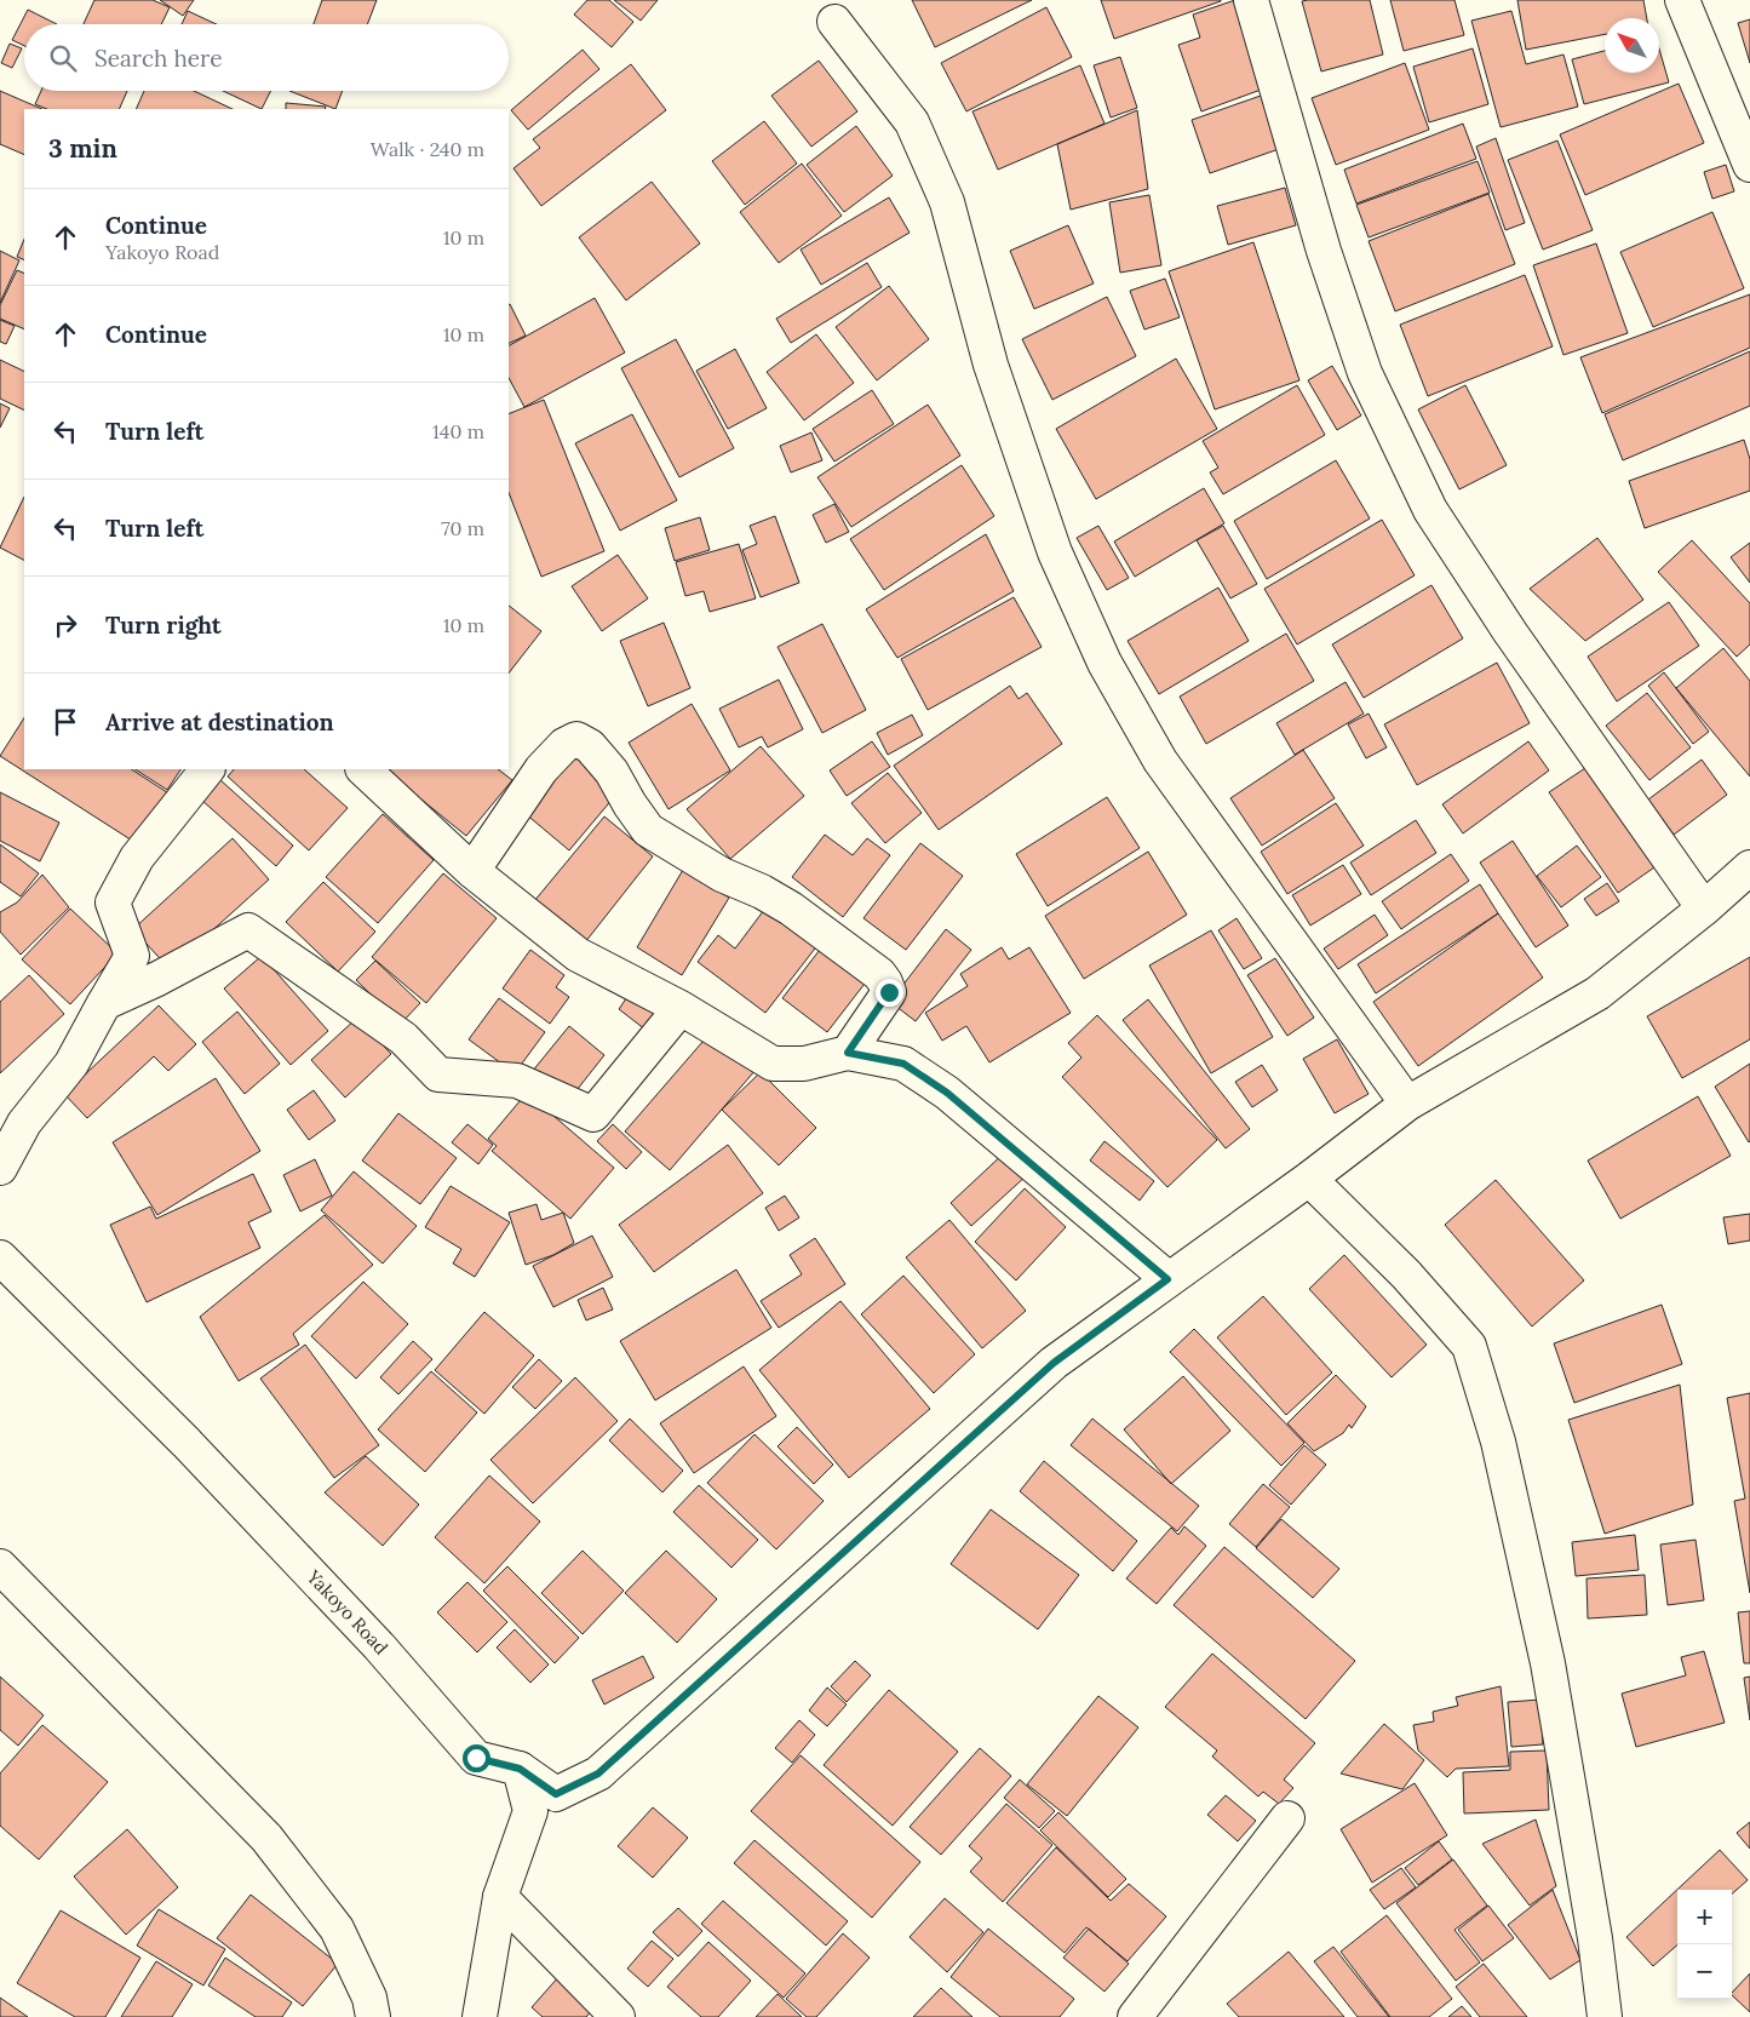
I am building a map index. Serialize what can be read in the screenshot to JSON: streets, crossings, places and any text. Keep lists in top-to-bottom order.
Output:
{
  "streets": {
    "street": ["Yakoyo Road"]
  },
  "north": "top left",
  "page": {
    "search": "Search here",
    "heading": ["3 min", "Walk · 240 m"],
    "list": [
      ["Continue", "Yakoyo Road", "10 m"],
      ["Continue", "10 m"],
      ["Turn left", "140 m"],
      ["Turn left", "70 m"],
      ["Turn right", "10 m"],
      "Arrive at destination"
    ],
    "map_buttons": ["+", "−"]
  }
}
